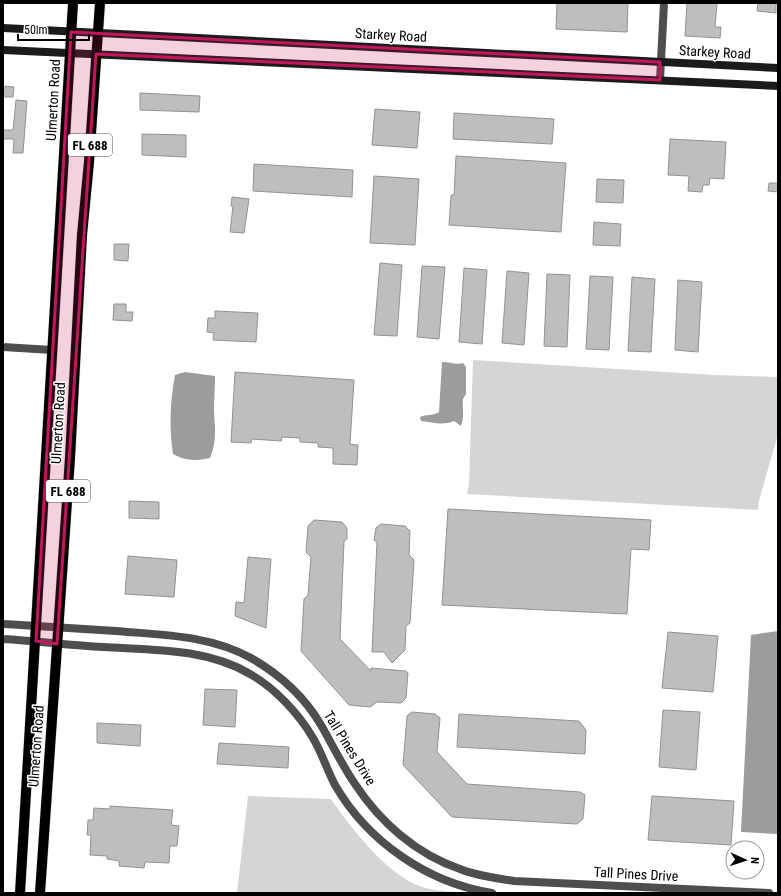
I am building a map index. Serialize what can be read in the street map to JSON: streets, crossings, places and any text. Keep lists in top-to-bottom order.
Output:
{
  "streets": {
    "main road": ["Starkey Road", "Ulmerton Road", "FL 688"],
    "street": ["Tall Pines Drive"]
  },
  "crossings": [
    ["Starkey Road", "Ulmerton Road"],
    ["Ulmerton Road", "Tall Pines Drive"]
  ],
  "scale_bar": "50 m",
  "north": "right"
}
